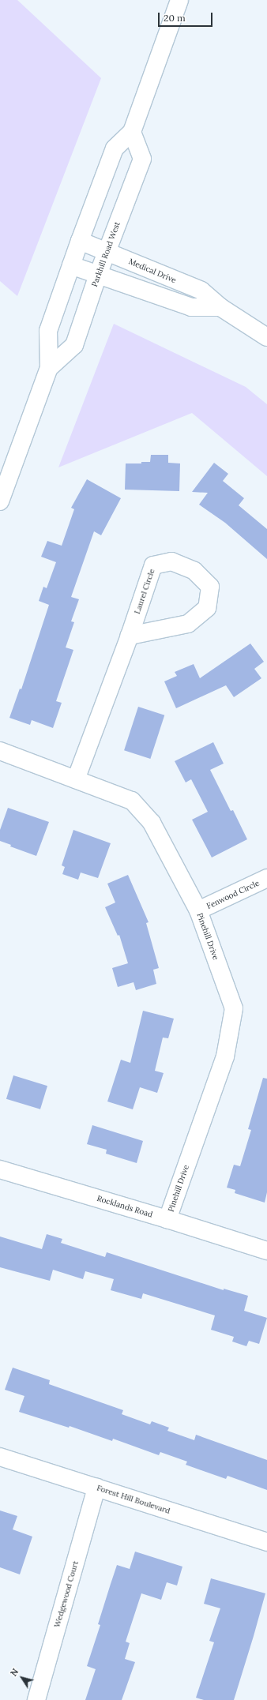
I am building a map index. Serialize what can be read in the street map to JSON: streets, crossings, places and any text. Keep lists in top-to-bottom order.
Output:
{
  "streets": {
    "street": [
      "Parkhill Road West",
      "Medical Drive",
      "Laurel Circle",
      "Fenwood Circle",
      "Pinehill Drive",
      "Rocklands Road",
      "Forest Hill Boulevard",
      "Wedgewood Court"
    ]
  },
  "crossings": [
    ["Parkhill Road West", "Medical Drive"],
    ["Laurel Circle", "Pinehill Drive"],
    ["Fenwood Circle", "Pinehill Drive"],
    ["Pinehill Drive", "Rocklands Road"],
    ["Forest Hill Boulevard", "Wedgewood Court"]
  ],
  "scale_bar": "20 m",
  "north": "top left"
}
